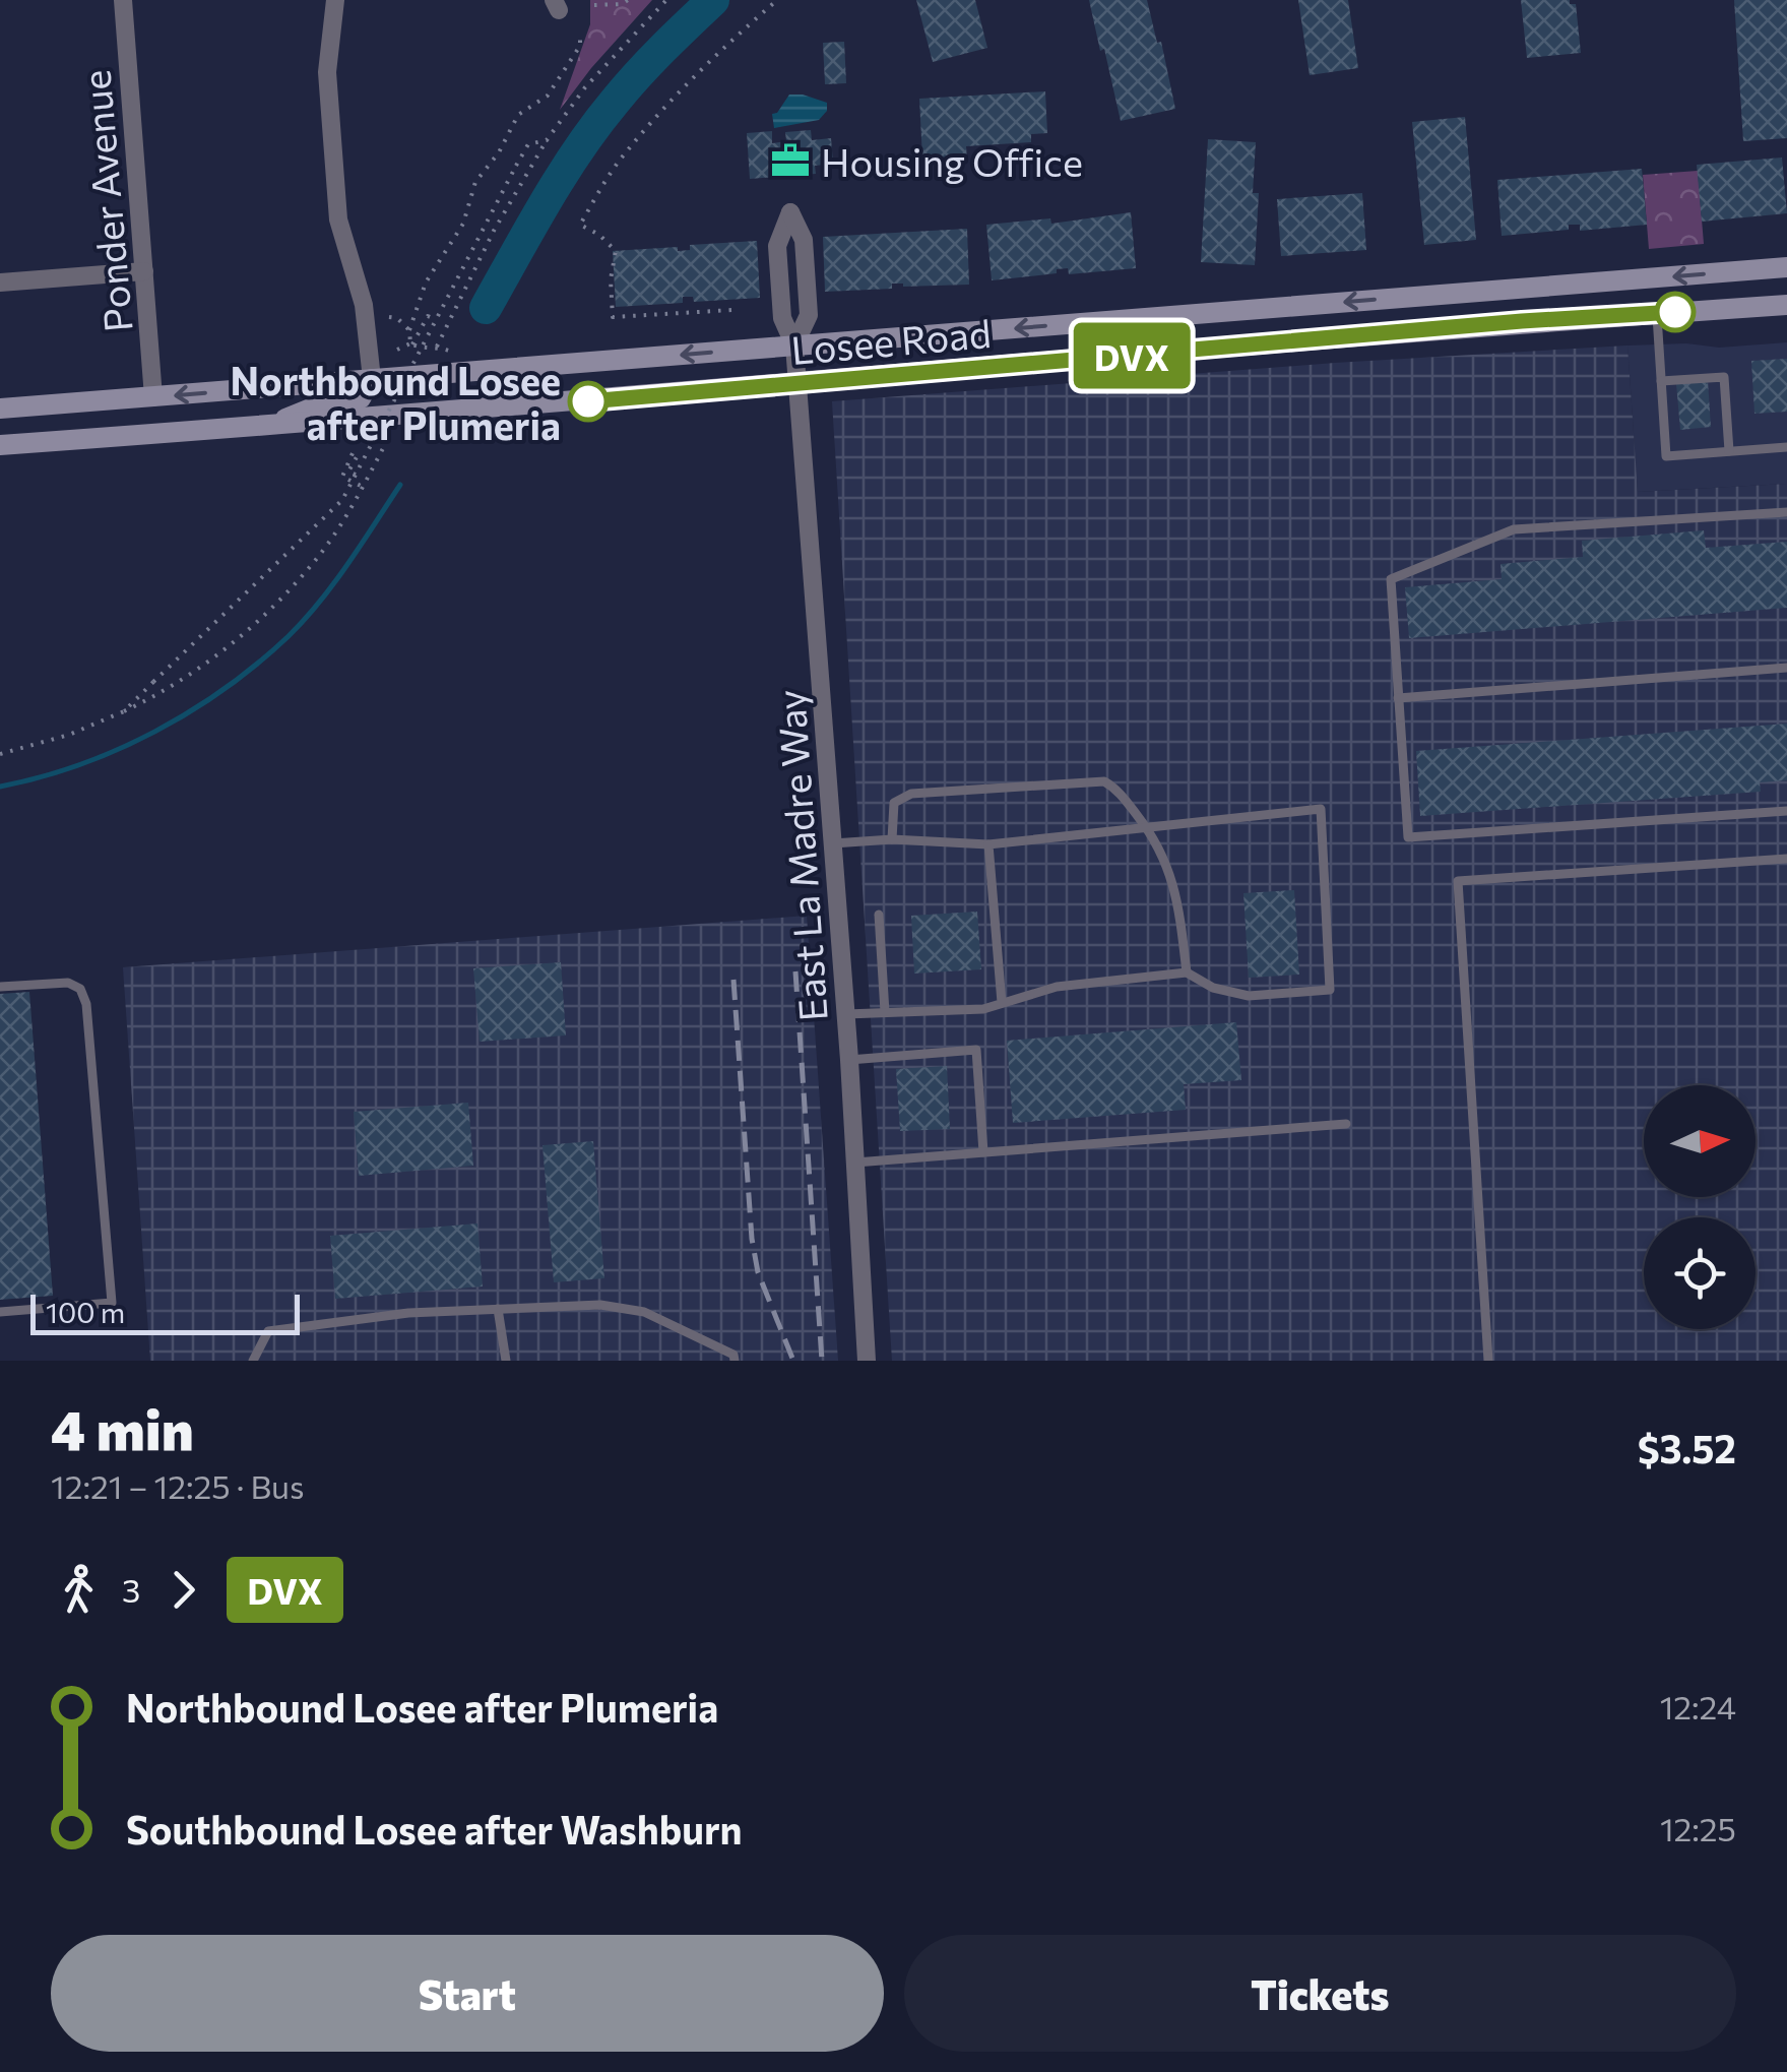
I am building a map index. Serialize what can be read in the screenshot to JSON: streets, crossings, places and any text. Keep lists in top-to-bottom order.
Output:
{
  "streets": {
    "main road": ["Losee Road"],
    "street": ["Ponder Avenue", "East La Madre Way"]
  },
  "crossings": [
    ["Ponder Avenue", "Losee Road"],
    ["Losee Road", "East La Madre Way"]
  ],
  "places": {
    "office": ["Housing Office"],
    "other": ["Northbound Losee after Plumeria"]
  },
  "lines": ["bus line DVX"],
  "scale_bar": "100 m",
  "north": "right",
  "page": {
    "on_map": "DVX",
    "scale": "100 m",
    "heading": ["4 min", "12:21 – 12:25 · Bus", "$3.52"],
    "legs": ["3", "DVX"],
    "list": [
      {
        "name": "Northbound Losee after Plumeria",
        "value": "12:24"
      },
      {
        "name": "Southbound Losee after Washburn",
        "value": "12:25"
      }
    ],
    "buttons": ["Start", "Tickets"]
  }
}
